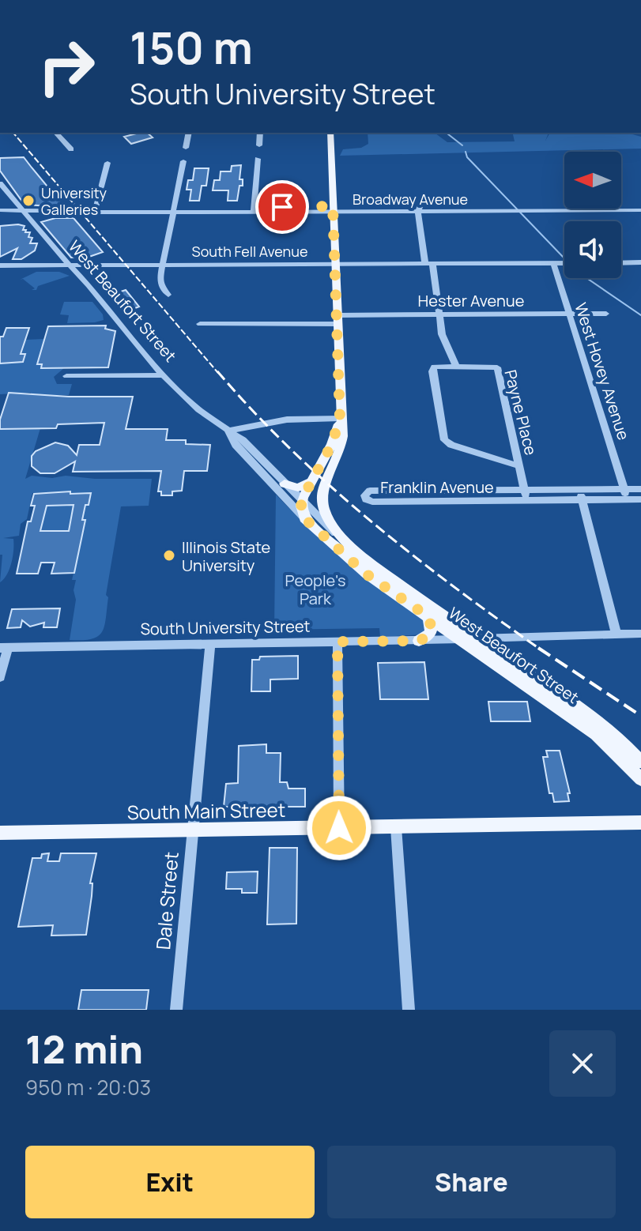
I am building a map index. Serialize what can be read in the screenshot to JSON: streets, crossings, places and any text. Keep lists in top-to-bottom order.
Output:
{
  "streets": {
    "main road": ["West Beaufort Street", "South Main Street"],
    "street": [
      "Broadway Avenue",
      "South Fell Avenue",
      "Hester Avenue",
      "West Hovey Avenue",
      "Payne Place",
      "Franklin Avenue",
      "South University Street",
      "Dale Street"
    ]
  },
  "crossings": [
    ["Broadway Avenue", "West Beaufort Street"],
    ["South Fell Avenue", "West Beaufort Street"],
    ["South Fell Avenue", "West Hovey Avenue"],
    ["Hester Avenue", "West Hovey Avenue"],
    ["West Beaufort Street", "South University Street"],
    ["West Hovey Avenue", "Franklin Avenue"],
    ["Payne Place", "Franklin Avenue"],
    ["South University Street", "Dale Street"],
    ["South Main Street", "Dale Street"]
  ],
  "parks": ["People's Park"],
  "places": ["University Galleries", "Illinois State University"],
  "north": "left",
  "page": {
    "turn": ["150 m", "South University Street"],
    "heading": ["12 min", "950 m · 20:03"],
    "buttons": ["Exit", "Share"]
  }
}
